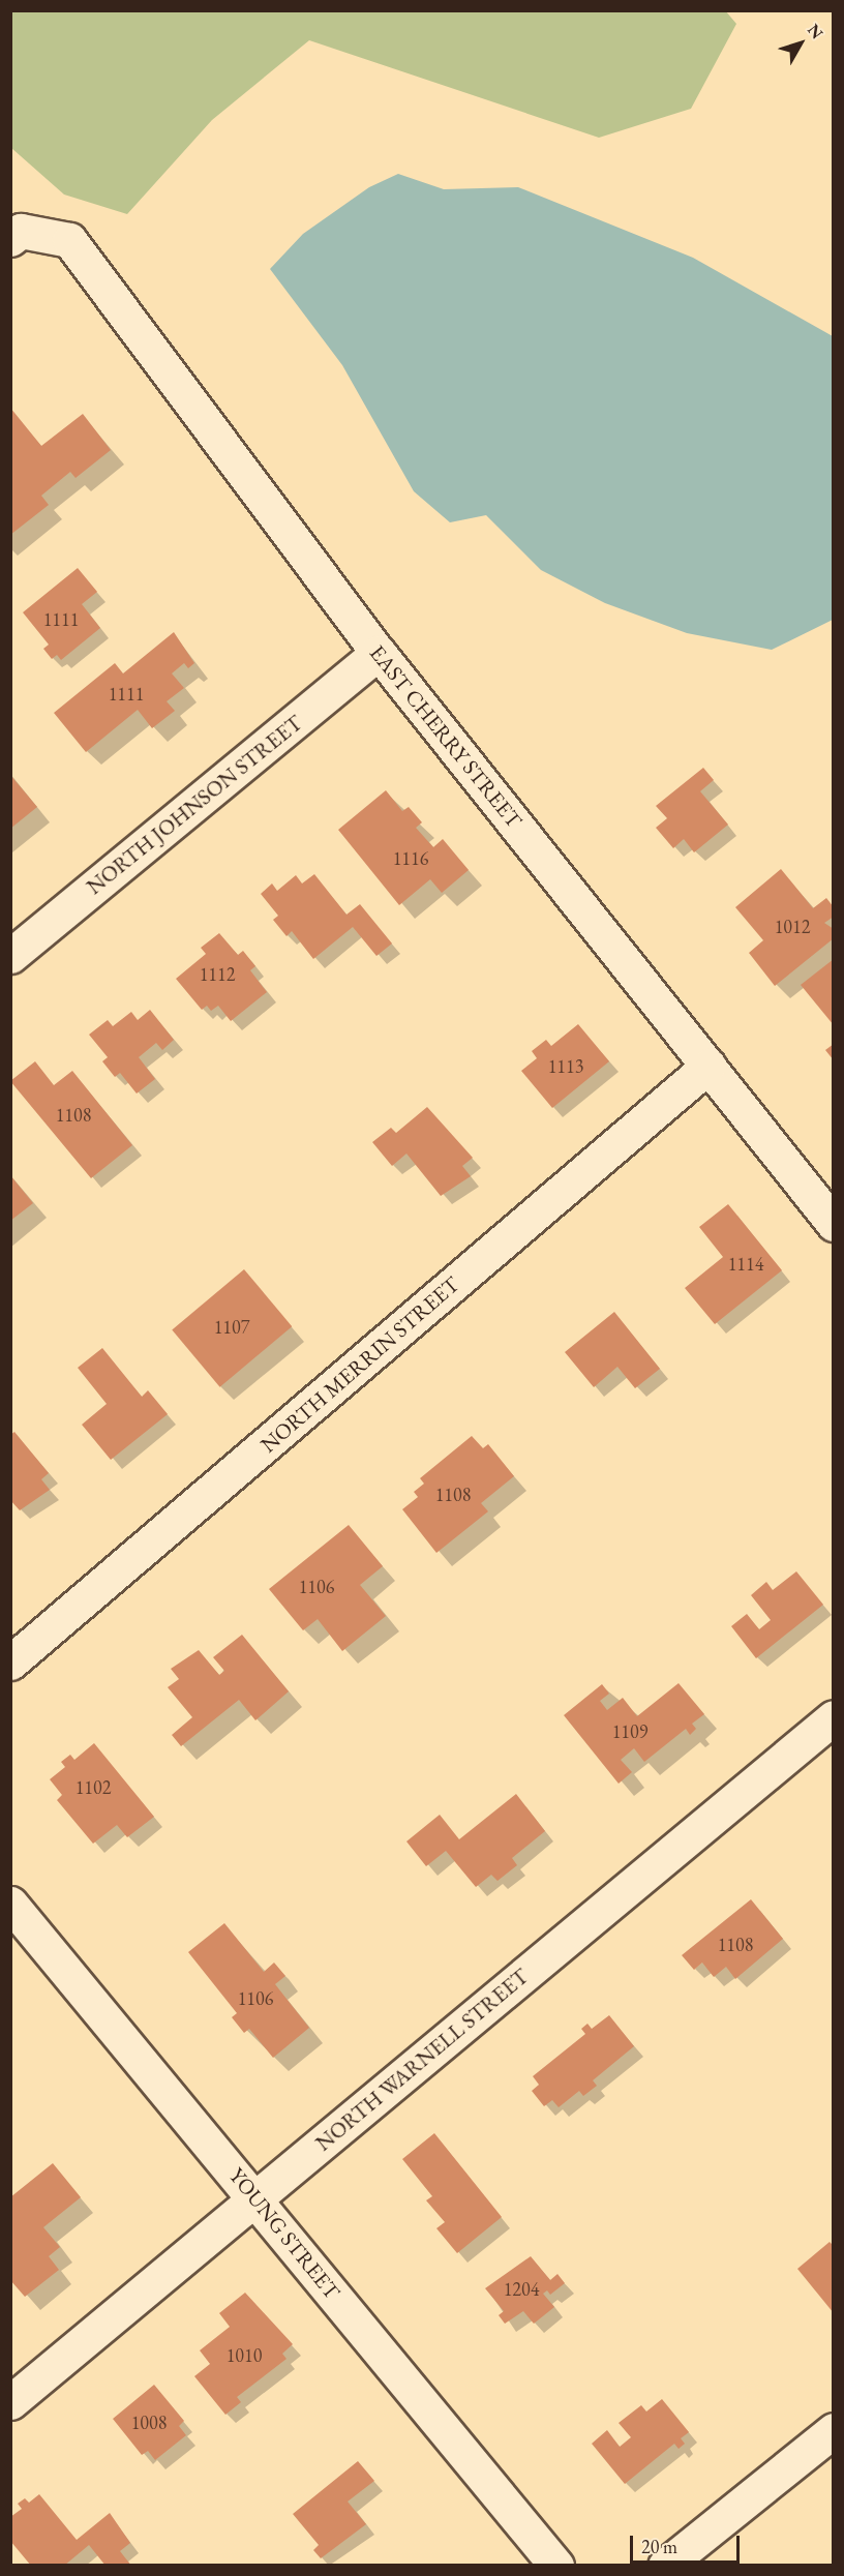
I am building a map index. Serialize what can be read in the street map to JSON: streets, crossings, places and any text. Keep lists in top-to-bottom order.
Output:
{
  "streets": {
    "street": [
      "EAST CHERRY STREET",
      "NORTH JOHNSON STREET",
      "NORTH MERRIN STREET",
      "NORTH WARNELL STREET",
      "YOUNG STREET"
    ]
  },
  "crossings": [
    ["EAST CHERRY STREET", "NORTH JOHNSON STREET"],
    ["EAST CHERRY STREET", "NORTH MERRIN STREET"],
    ["NORTH WARNELL STREET", "YOUNG STREET"]
  ],
  "house_numbers": [
    "1111",
    "1111",
    "1116",
    "1012",
    "1112",
    "1113",
    "1108",
    "1114",
    "1107",
    "1108",
    "1106",
    "1109",
    "1102",
    "1108",
    "1106",
    "1204",
    "1010",
    "1008"
  ],
  "scale_bar": "20 m",
  "north": "top right"
}
